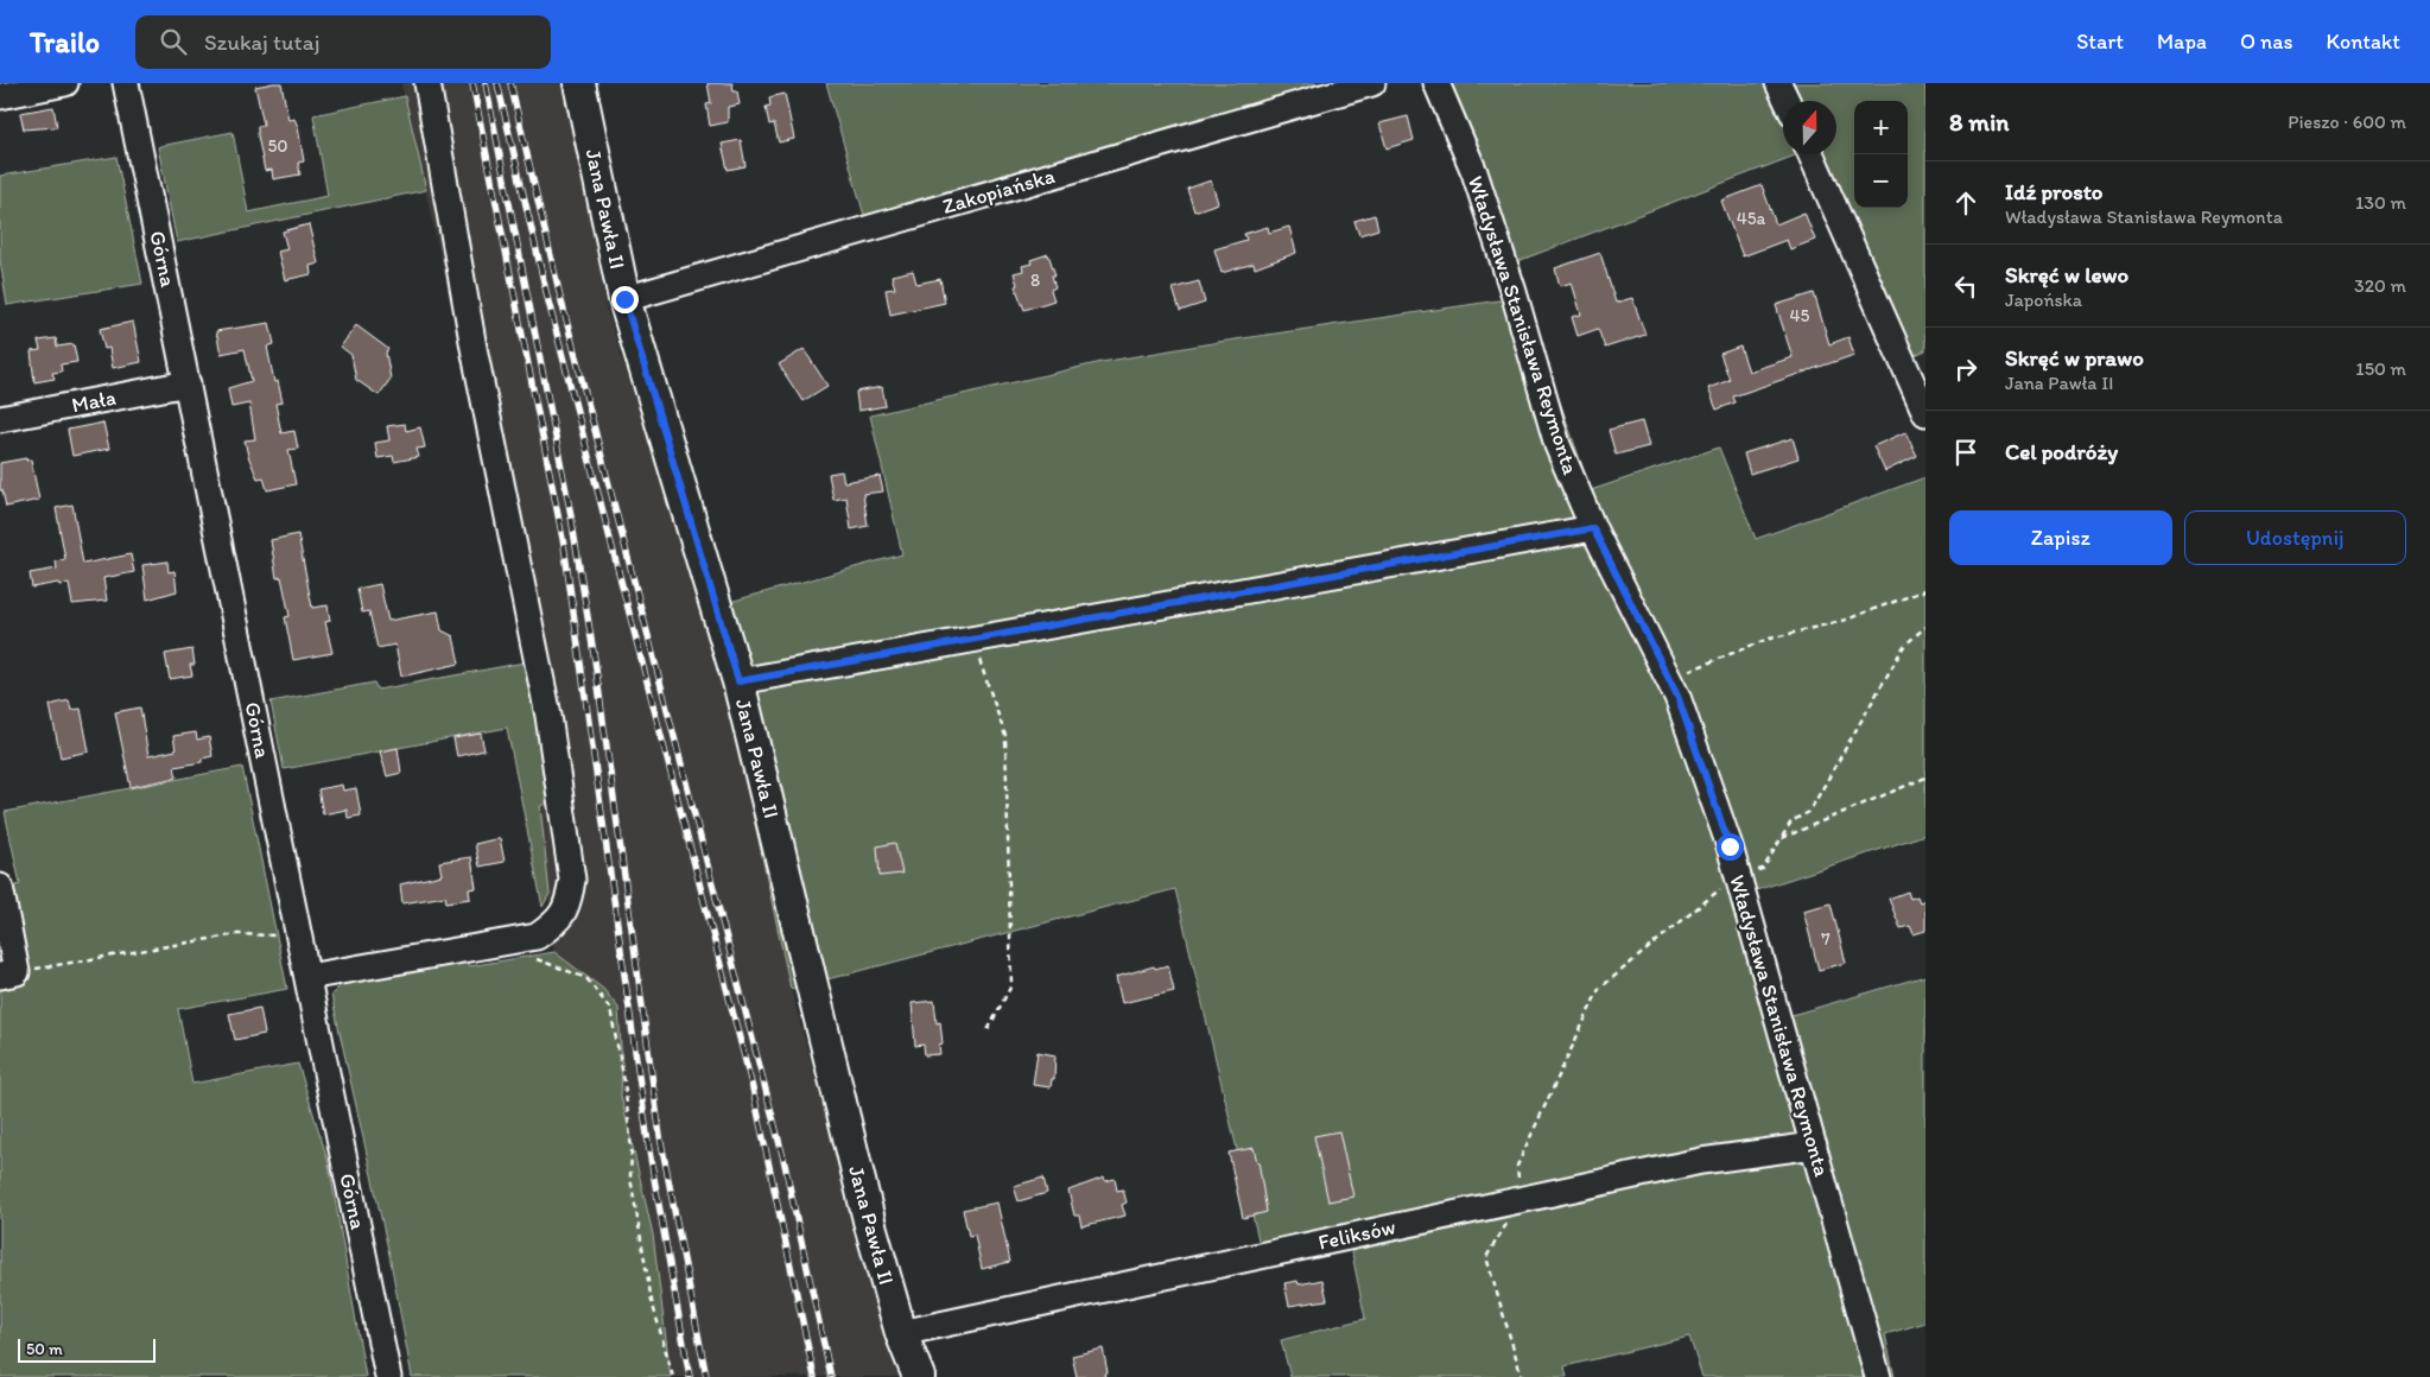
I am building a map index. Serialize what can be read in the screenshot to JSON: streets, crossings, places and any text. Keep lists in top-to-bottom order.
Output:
{
  "streets": {
    "main road": ["Jana Pawła II"],
    "street": [
      "Zakopiańska",
      "Górna",
      "Władysława Stanisława Reymonta",
      "Mała",
      "Feliksów"
    ]
  },
  "crossings": [
    ["Zakopiańska", "Jana Pawła II"],
    ["Jana Pawła II", "Feliksów"],
    ["Górna", "Mała"],
    ["Władysława Stanisława Reymonta", "Feliksów"]
  ],
  "house_numbers": [
    "50",
    "45a",
    "8",
    "45",
    "7"
  ],
  "scale_bar": "50 m",
  "north": "top",
  "page": {
    "header": "Trailo",
    "search": "Szukaj tutaj",
    "nav": [
      "Start",
      "Mapa",
      "O nas",
      "Kontakt"
    ],
    "heading": ["8 min", "Pieszo · 600 m"],
    "map_buttons": ["+", "−"],
    "list": [
      ["Idź prosto", "Władysława Stanisława Reymonta", "130 m"],
      ["Skręć w lewo", "Japońska", "320 m"],
      ["Skręć w prawo", "Jana Pawła II", "150 m"],
      "Cel podróży"
    ],
    "buttons": ["Zapisz", "Udostępnij"],
    "scale": "50 m"
  }
}
